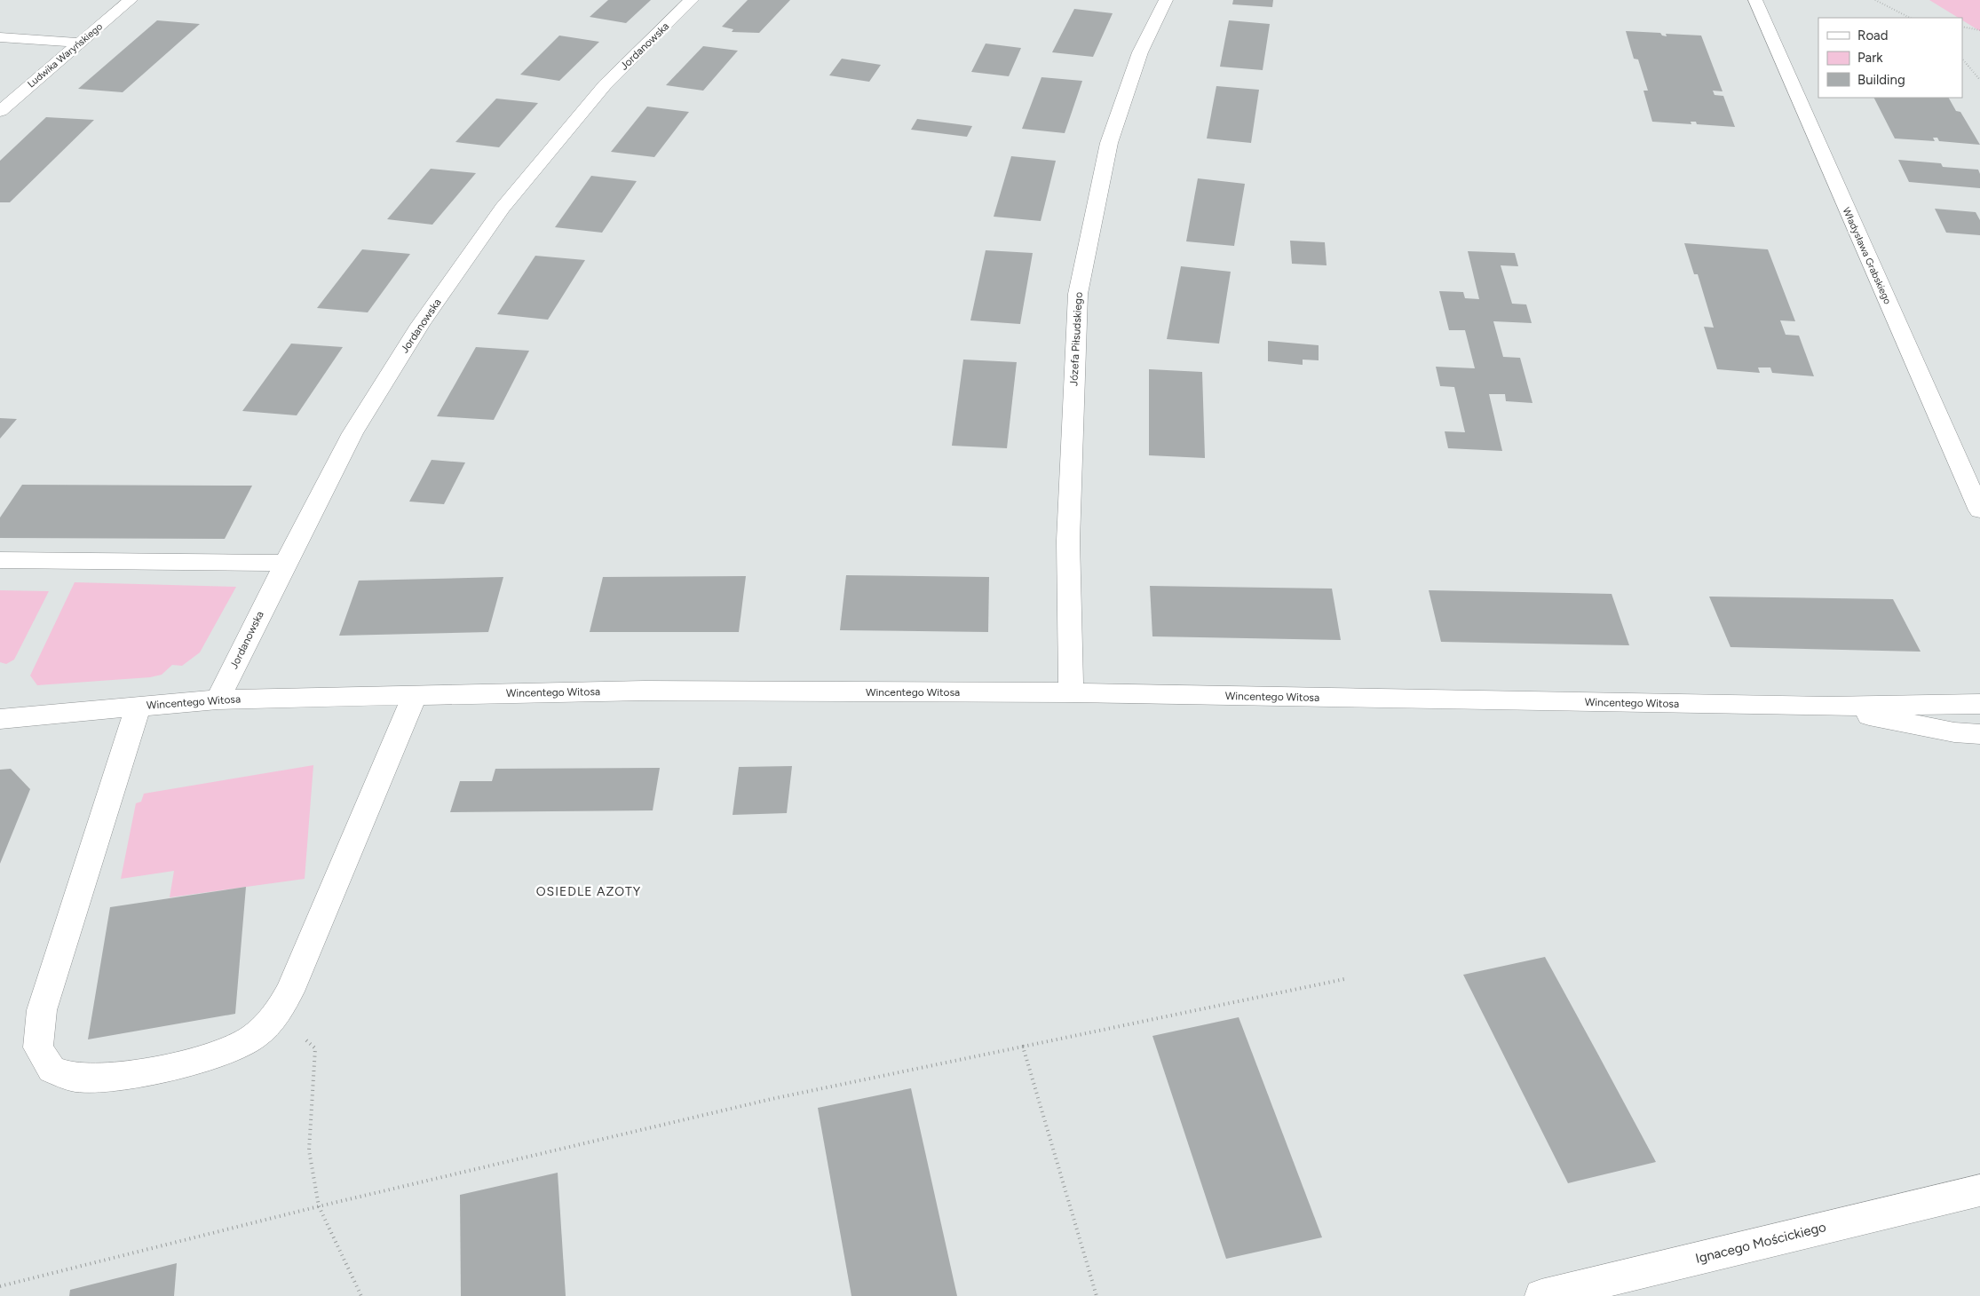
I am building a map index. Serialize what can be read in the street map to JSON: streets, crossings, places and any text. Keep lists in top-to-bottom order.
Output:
{
  "streets": {
    "street": [
      "Jordanowska",
      "Ludwika Waryńskiego",
      "Władysława Grabskiego",
      "Józefa Piłsudskiego",
      "Wincentego Witosa",
      "Ignacego Mościckiego"
    ]
  },
  "crossings": [
    ["Jordanowska", "Wincentego Witosa"],
    ["Józefa Piłsudskiego", "Wincentego Witosa"]
  ],
  "districts": ["OSIEDLE AZOTY"],
  "legend": ["Road", "Park", "Building"]
}
